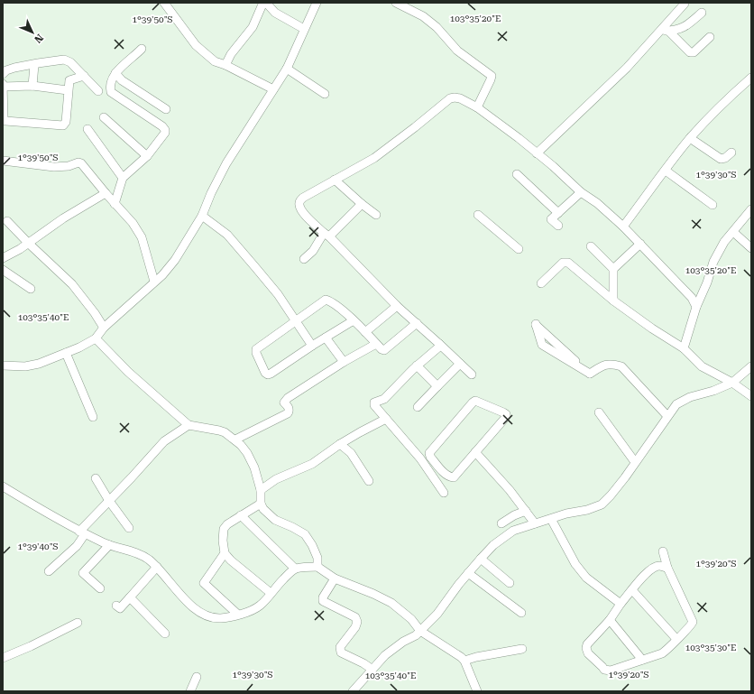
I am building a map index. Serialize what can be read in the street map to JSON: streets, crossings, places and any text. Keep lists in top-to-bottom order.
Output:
{
  "north": "bottom right",
  "coordinates": [
    "103°35'20\"E",
    "1°39'50\"S",
    "1°39'30\"S",
    "103°35'40\"E",
    "1°39'40\"S",
    "1°39'20\"S",
    "103°35'30\"E"
  ]
}
